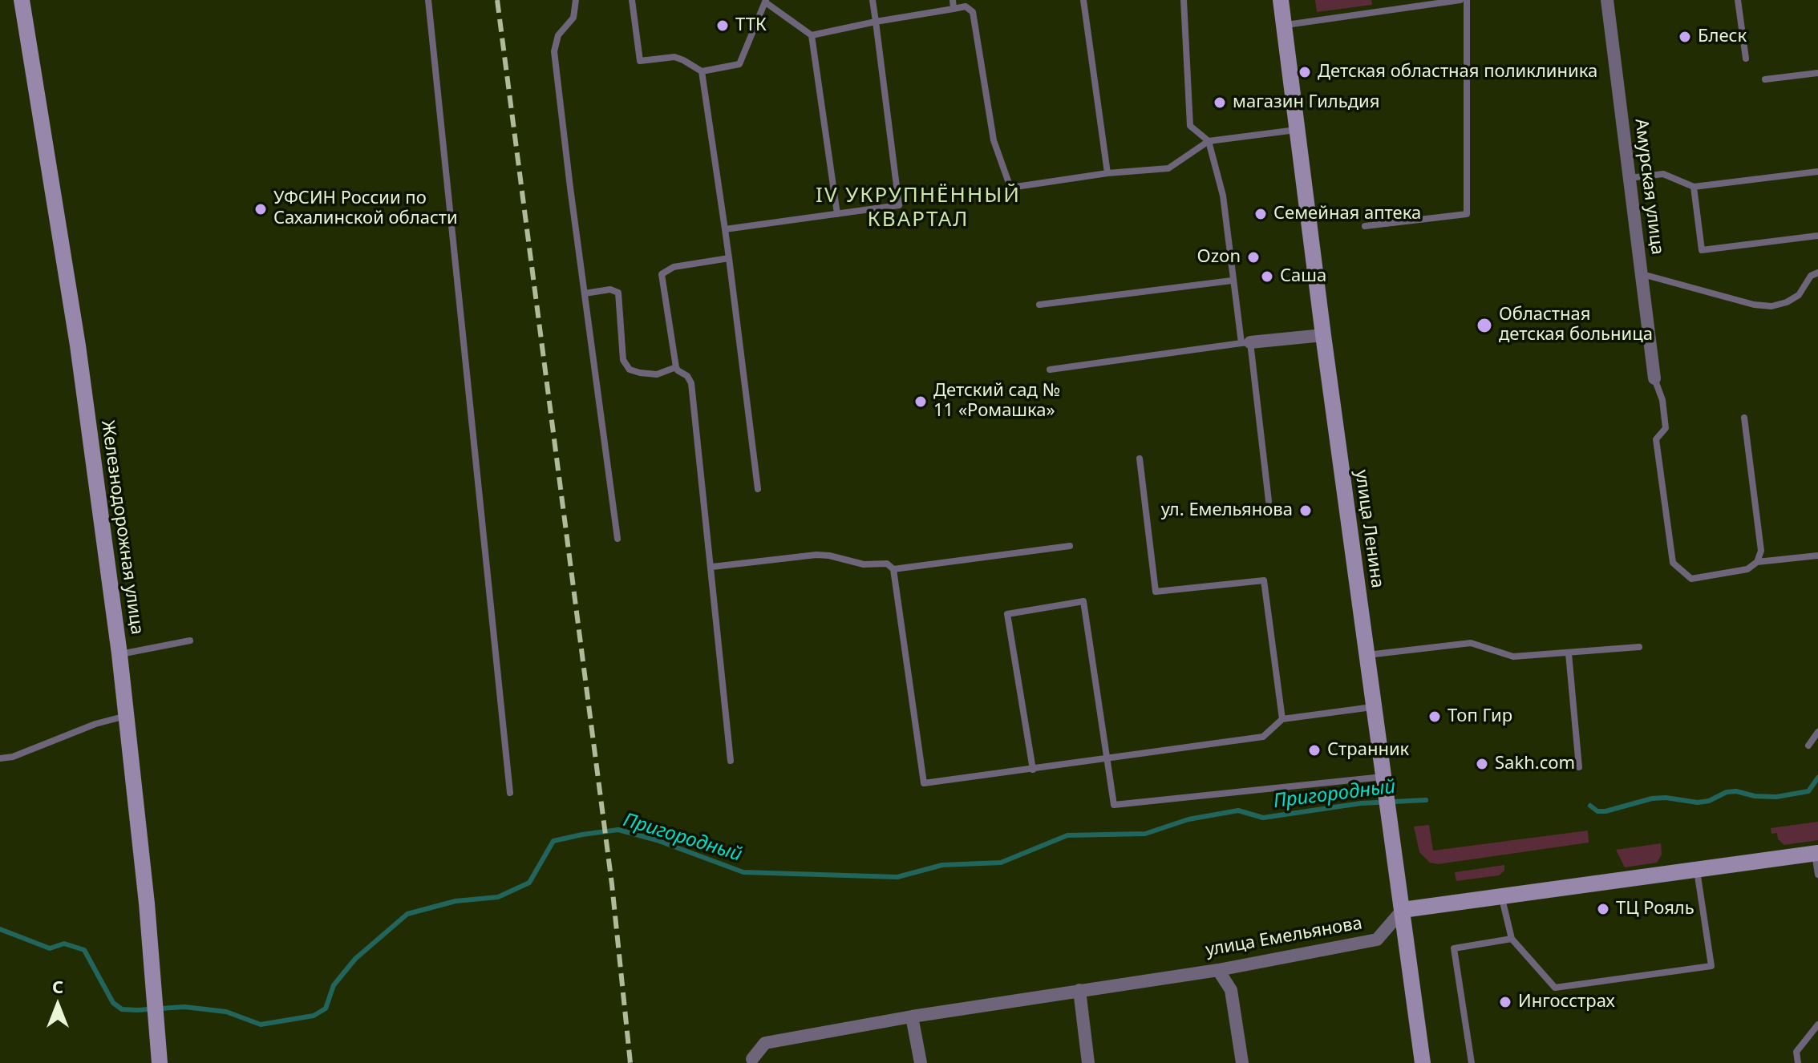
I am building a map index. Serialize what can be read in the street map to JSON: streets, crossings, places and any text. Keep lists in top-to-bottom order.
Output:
{
  "streets": {
    "main road": ["Железнодорожная улица", "улица Ленина"],
    "street": ["Амурская улица", "улица Емельянова"]
  },
  "crossings": [
    ["улица Ленина", "улица Емельянова"]
  ],
  "districts": ["IV УКРУПНЁННЫЙ КВАРТАЛ"],
  "water": ["Пригородный"],
  "places": [
    "ТТК",
    "Блеск",
    "Детская областная поликлиника",
    "магазин Гильдия",
    "УФСИН России по Сахалинской области",
    "Семейная аптека",
    "Ozon",
    "Саша",
    "Областная детская больница",
    "Детский сад № 11 «Ромашка»",
    "ул. Емельянова",
    "Топ Гир",
    "Странник",
    "Sakh.com",
    "ТЦ Рояль",
    "Ингосстрах"
  ],
  "north": "top"
}
